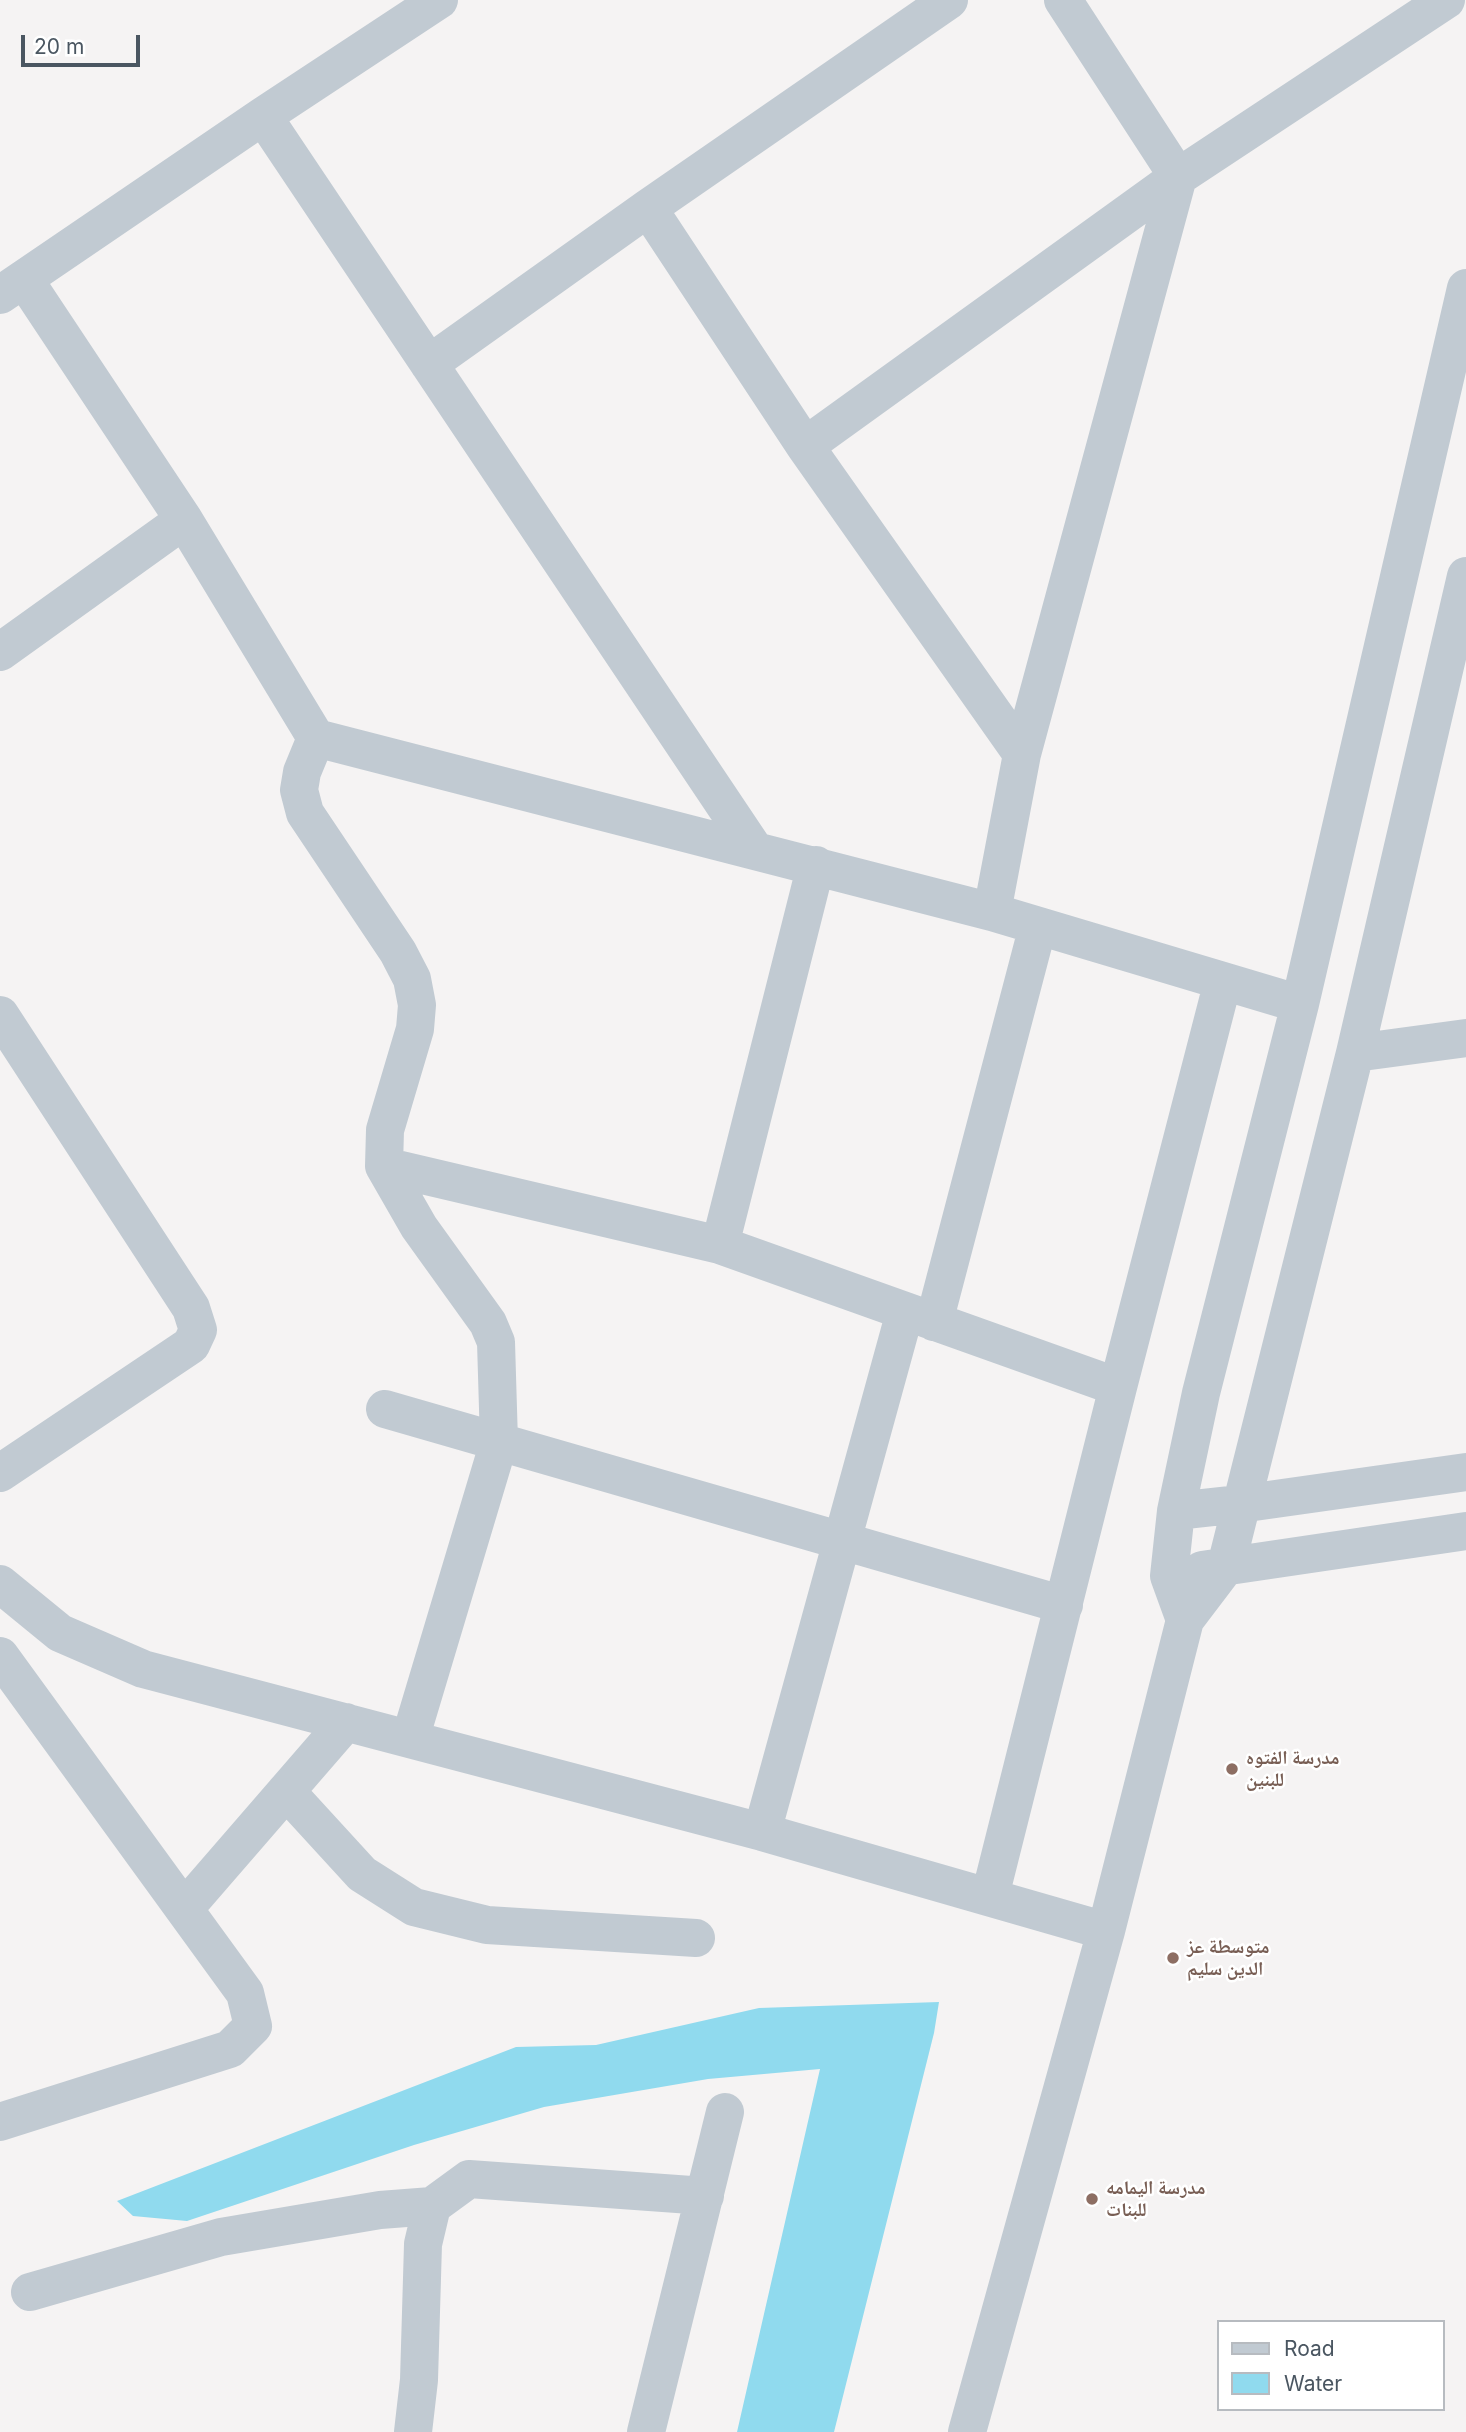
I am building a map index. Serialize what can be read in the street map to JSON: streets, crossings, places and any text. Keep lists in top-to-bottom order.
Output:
{
  "places": ["مدرسة الفتوه للبنين", "متوسطة عز الدين سليم", "مدرسة اليمامه للبنات"],
  "legend": ["Road", "Water"],
  "scale_bar": "20 m"
}
